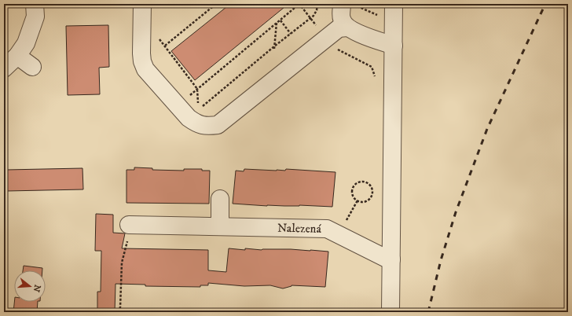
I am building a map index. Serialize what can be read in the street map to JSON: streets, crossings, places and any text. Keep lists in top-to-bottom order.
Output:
{
  "streets": {
    "street": ["Nalezená"]
  },
  "north": "right"
}
